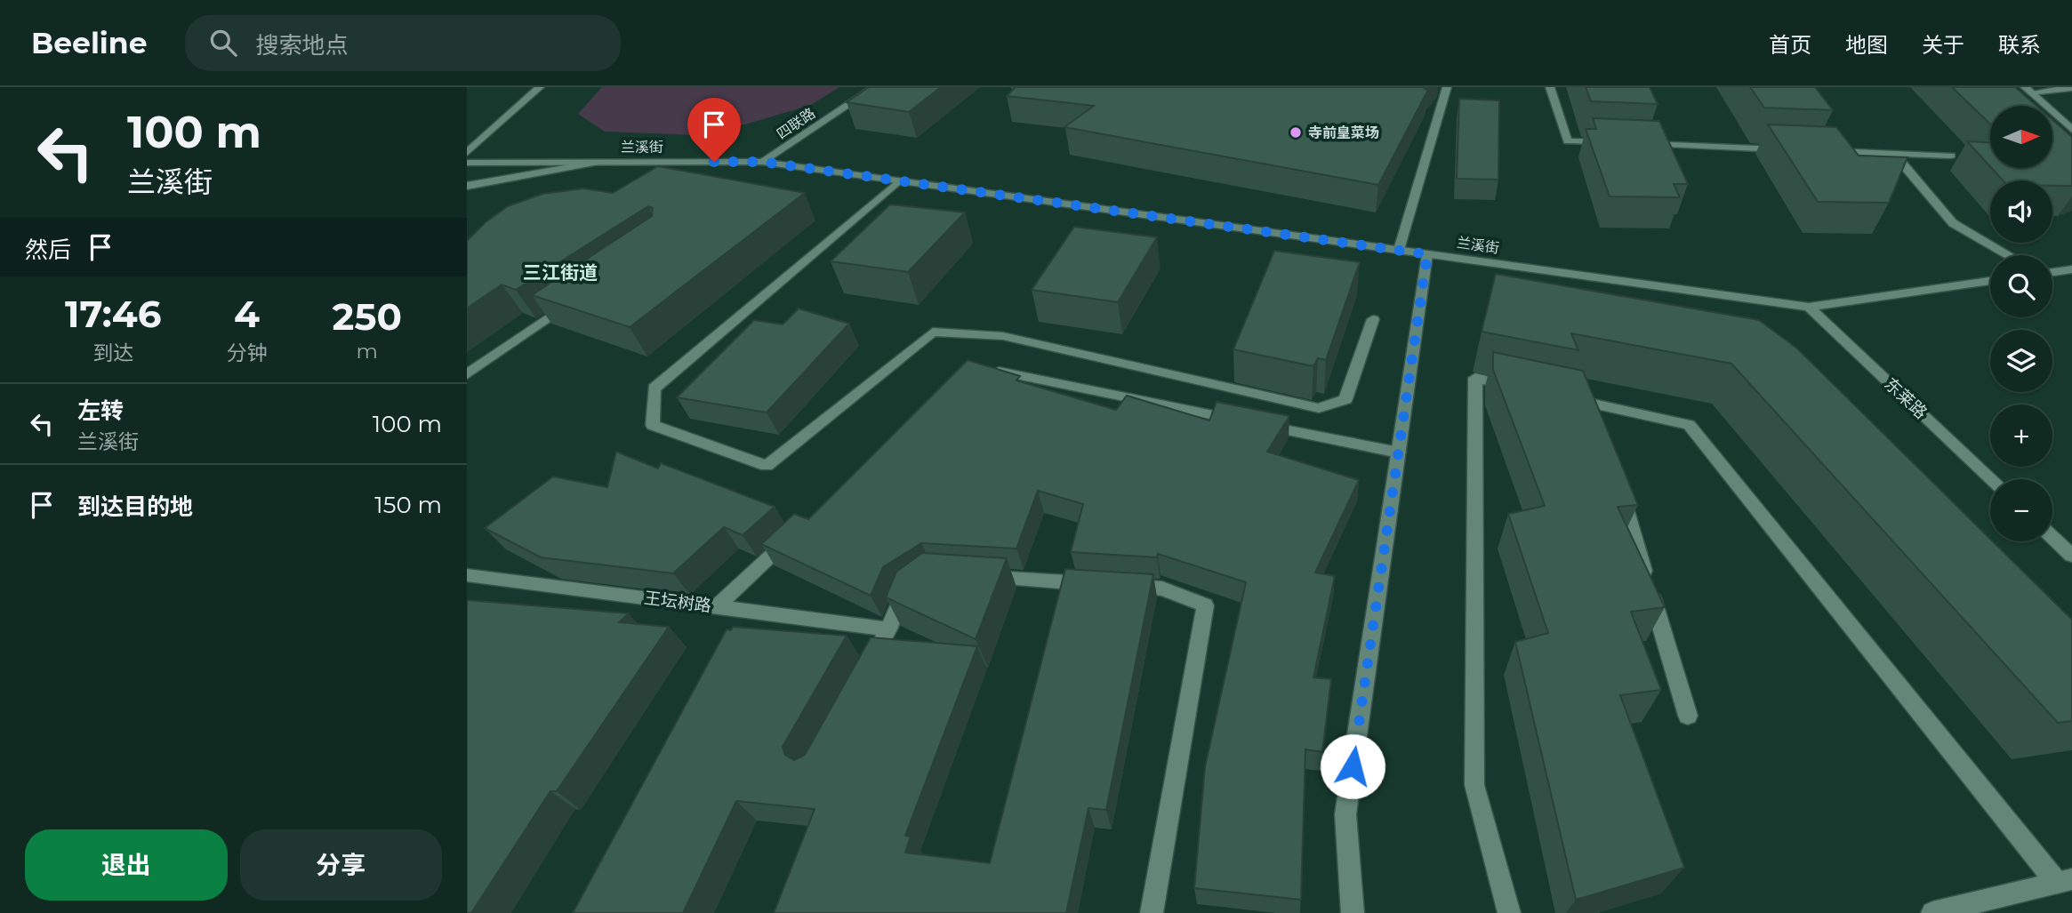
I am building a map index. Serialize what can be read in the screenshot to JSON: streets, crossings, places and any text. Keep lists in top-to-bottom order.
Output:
{
  "streets": {
    "street": [
      "四联路",
      "兰溪街",
      "东莱路",
      "王坛树路"
    ]
  },
  "crossings": [
    ["四联路", "兰溪街"],
    ["兰溪街", "东莱路"]
  ],
  "districts": ["三江街道"],
  "places": ["寺前皇菜场"],
  "north": "right",
  "page": {
    "header": "Beeline",
    "search": "搜索地点",
    "nav": [
      "首页",
      "地图",
      "关于",
      "联系"
    ],
    "turn": ["100 m", "兰溪街"],
    "map_buttons": ["+", "−"],
    "then": "然后",
    "eta": [
      "17:46",
      "到达",
      "4",
      "分钟",
      "250",
      "m"
    ],
    "list": [
      {
        "name": "左转",
        "note": "兰溪街",
        "value": "100 m"
      },
      {
        "name": "到达目的地",
        "value": "150 m"
      }
    ],
    "buttons": ["退出", "分享"]
  }
}
